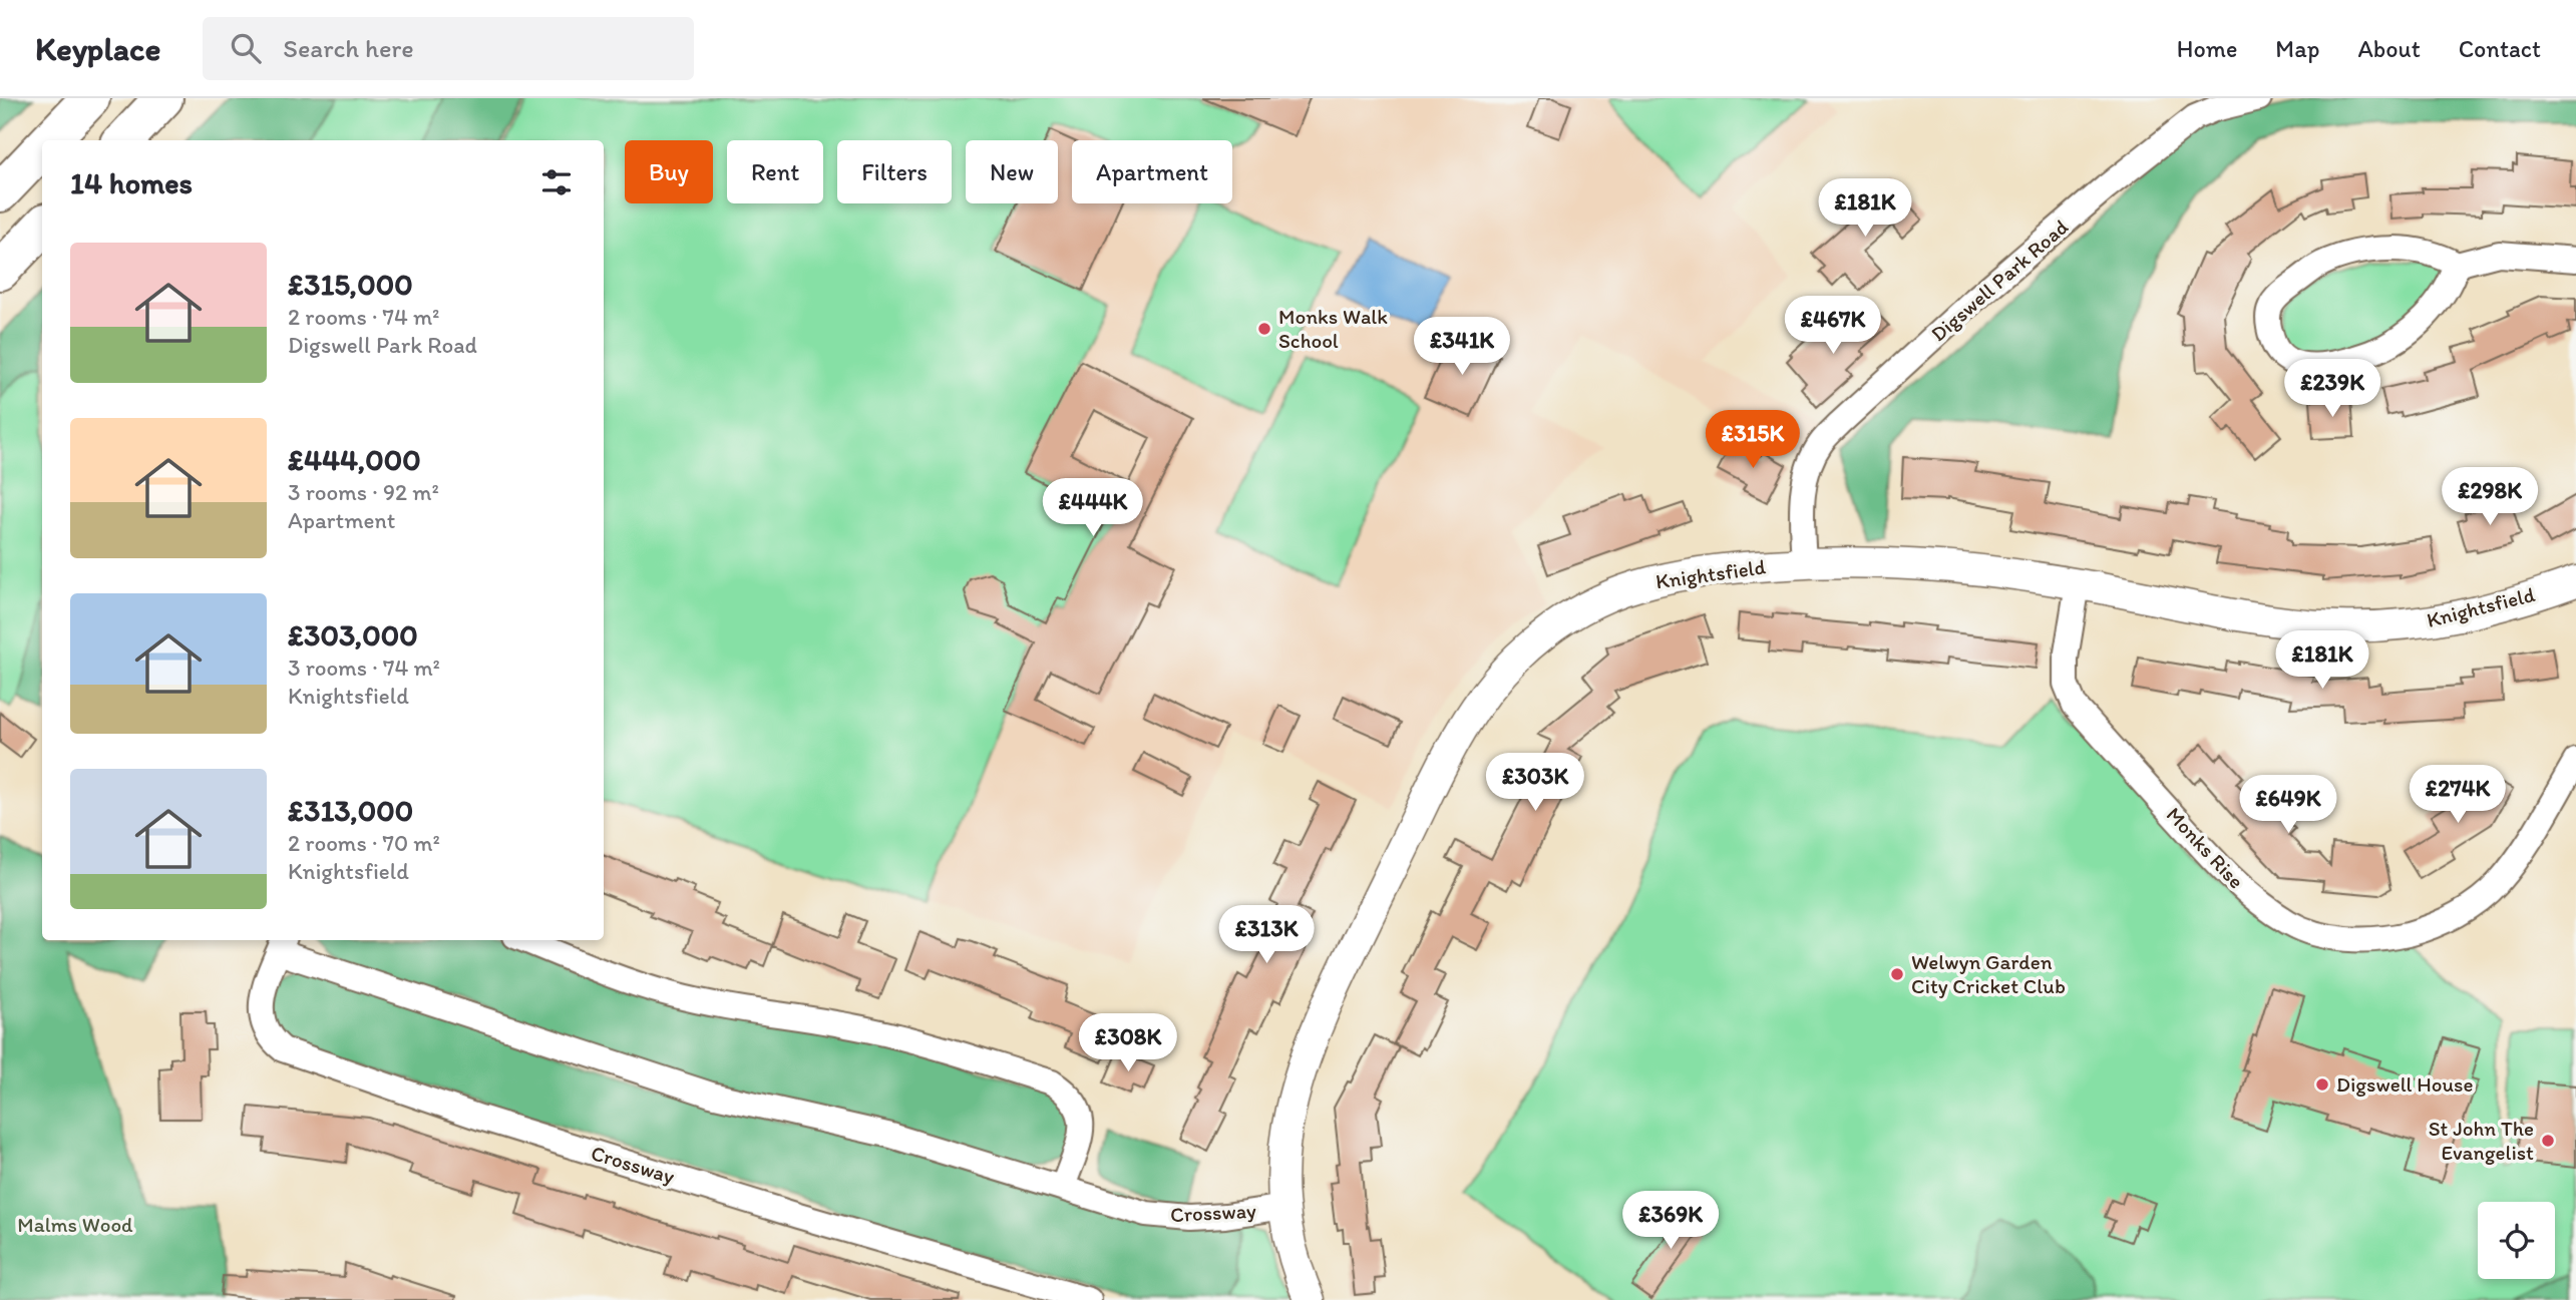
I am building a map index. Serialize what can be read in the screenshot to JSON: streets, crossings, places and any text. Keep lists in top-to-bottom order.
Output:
{
  "streets": {
    "street": [
      "Digswell Park Road",
      "Knightsfield",
      "Monks Rise",
      "Crossway"
    ]
  },
  "crossings": [
    ["Digswell Park Road", "Knightsfield"],
    ["Knightsfield", "Monks Rise"],
    ["Knightsfield", "Crossway"]
  ],
  "parks": ["Malms Wood"],
  "places": [
    "Monks Walk School",
    "Welwyn Garden City Cricket Club",
    "Digswell House",
    "St John The Evangelist"
  ],
  "page": {
    "header": "Keyplace",
    "search": "Search here",
    "nav": [
      "Home",
      "Map",
      "About",
      "Contact"
    ],
    "chip": [
      "Buy",
      "Rent",
      "Filters",
      "New",
      "Apartment"
    ],
    "heading": "14 homes",
    "price": [
      "£181K",
      "£467K",
      "£341K",
      "£239K",
      "£315K",
      "£298K",
      "£444K",
      "£181K",
      "£303K",
      "£274K",
      "£649K",
      "£313K",
      "£308K",
      "£369K"
    ],
    "list": [
      {
        "name": "£315,000",
        "note": "2 rooms · 74 m² · Digswell Park Road"
      },
      {
        "name": "£444,000",
        "note": "3 rooms · 92 m² · Apartment"
      },
      {
        "name": "£303,000",
        "note": "3 rooms · 74 m² · Knightsfield"
      },
      {
        "name": "£313,000",
        "note": "2 rooms · 70 m² · Knightsfield"
      }
    ]
  }
}
